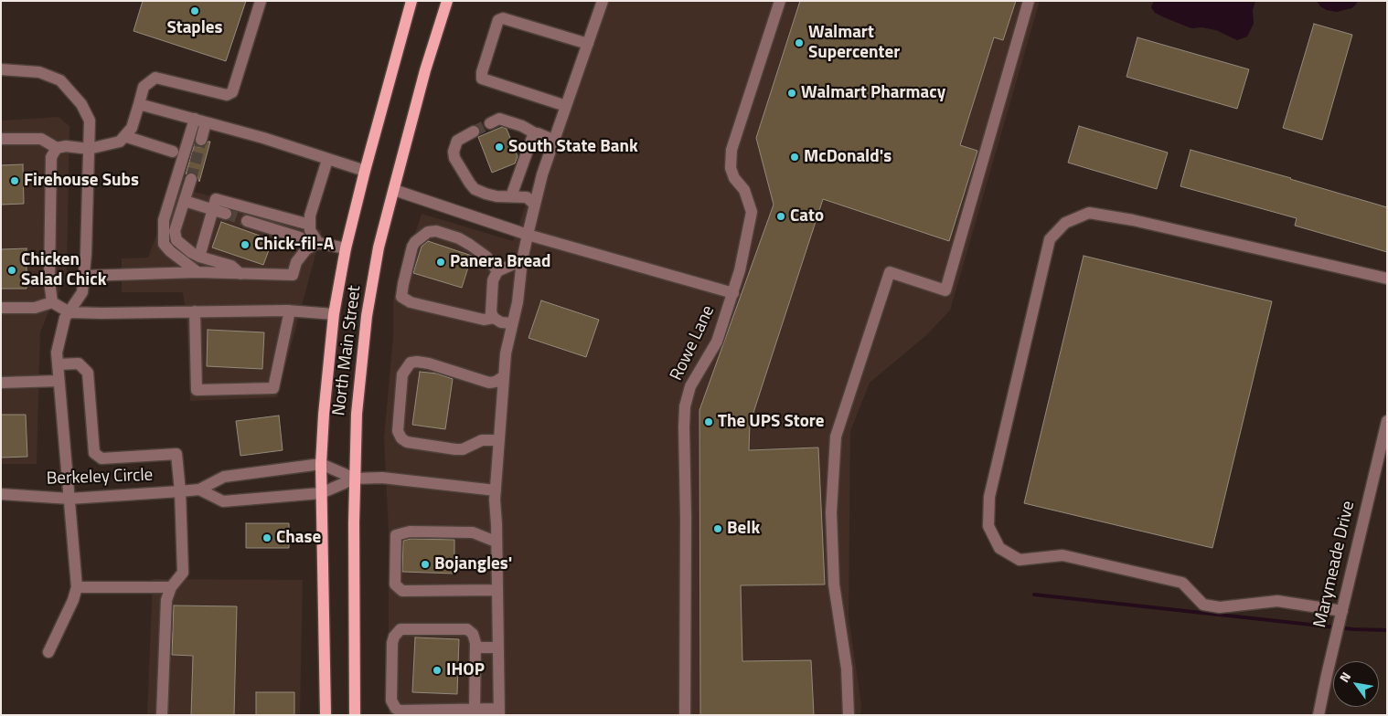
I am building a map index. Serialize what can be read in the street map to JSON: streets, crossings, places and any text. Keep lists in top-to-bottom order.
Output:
{
  "streets": {
    "main road": ["North Main Street"],
    "street": ["Rowe Lane", "Berkeley Circle", "Marymeade Drive"]
  },
  "crossings": [
    ["North Main Street", "Berkeley Circle"]
  ],
  "places": [
    "Staples",
    "Walmart Supercenter",
    "Walmart Pharmacy",
    "South State Bank",
    "McDonald's",
    "Firehouse Subs",
    "Cato",
    "Chick-fil-A",
    "Panera Bread",
    "Chicken Salad Chick",
    "The UPS Store",
    "Belk",
    "Chase",
    "Bojangles'",
    "IHOP"
  ],
  "north": "top left"
}
